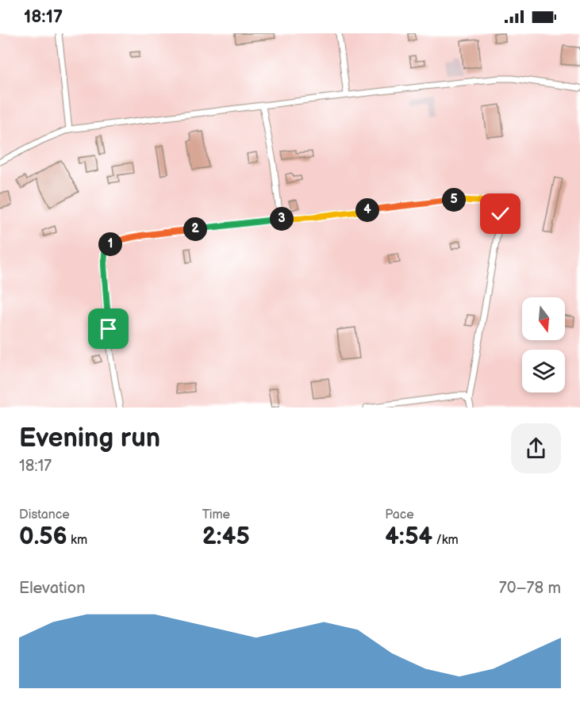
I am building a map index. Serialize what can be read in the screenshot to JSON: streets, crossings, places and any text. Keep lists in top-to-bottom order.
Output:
{
  "north": "bottom",
  "page": {
    "status": "18:17",
    "pins": [
      "5",
      "4",
      "3",
      "2",
      "1"
    ],
    "heading": ["Evening run", "18:17"],
    "stats": [
      ["Distance", "0.56 km"],
      ["Time", "2:45"],
      ["Pace", "4:54 /km"]
    ],
    "chart": ["Elevation", "70–78 m"]
  }
}
